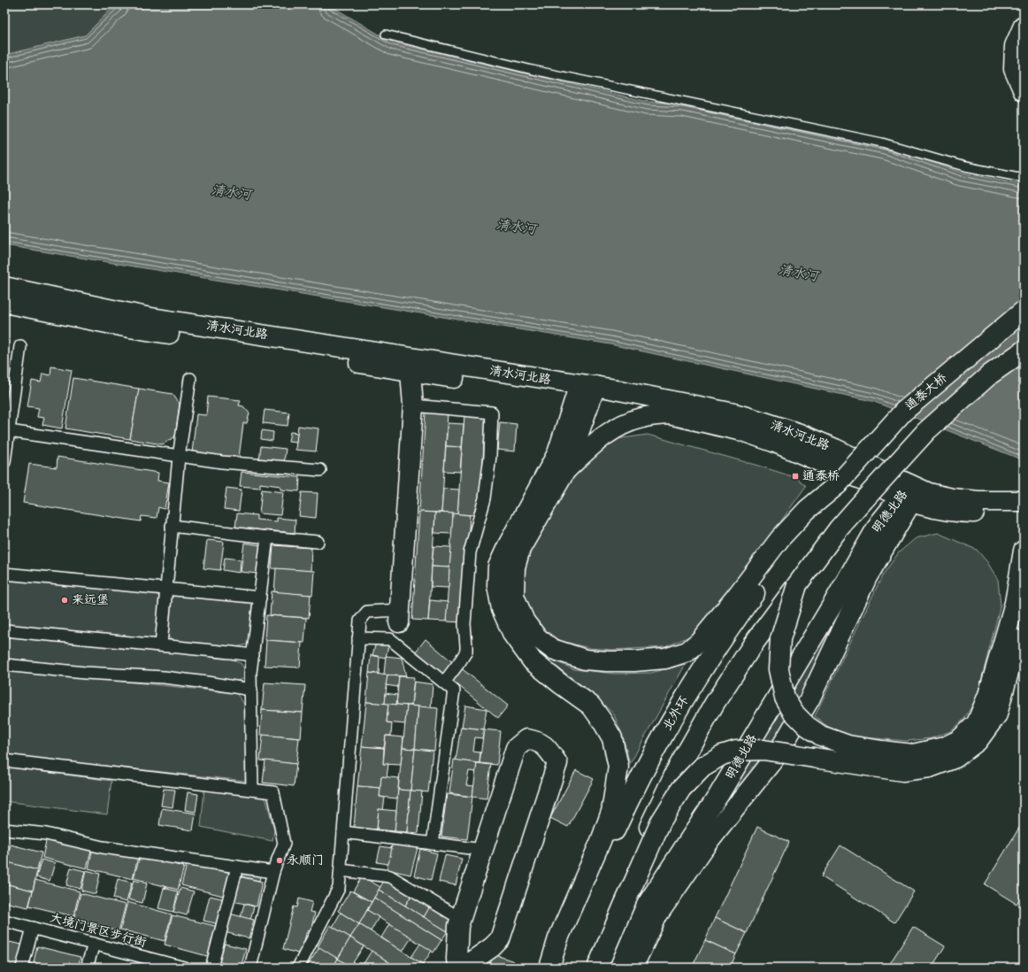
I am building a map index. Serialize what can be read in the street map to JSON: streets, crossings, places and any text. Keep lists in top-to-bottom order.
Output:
{
  "streets": {
    "main road": [
      "清水河北路",
      "通泰大桥",
      "明德北路",
      "北外环"
    ],
    "street": ["大境门景区步行街"]
  },
  "crossings": [
    ["清水河北路", "明德北路"],
    ["通泰大桥", "北外环"]
  ],
  "water": ["清水河"],
  "places": {
    "transit": ["通泰桥"],
    "other": ["来远堡", "永顺门"]
  }
}
